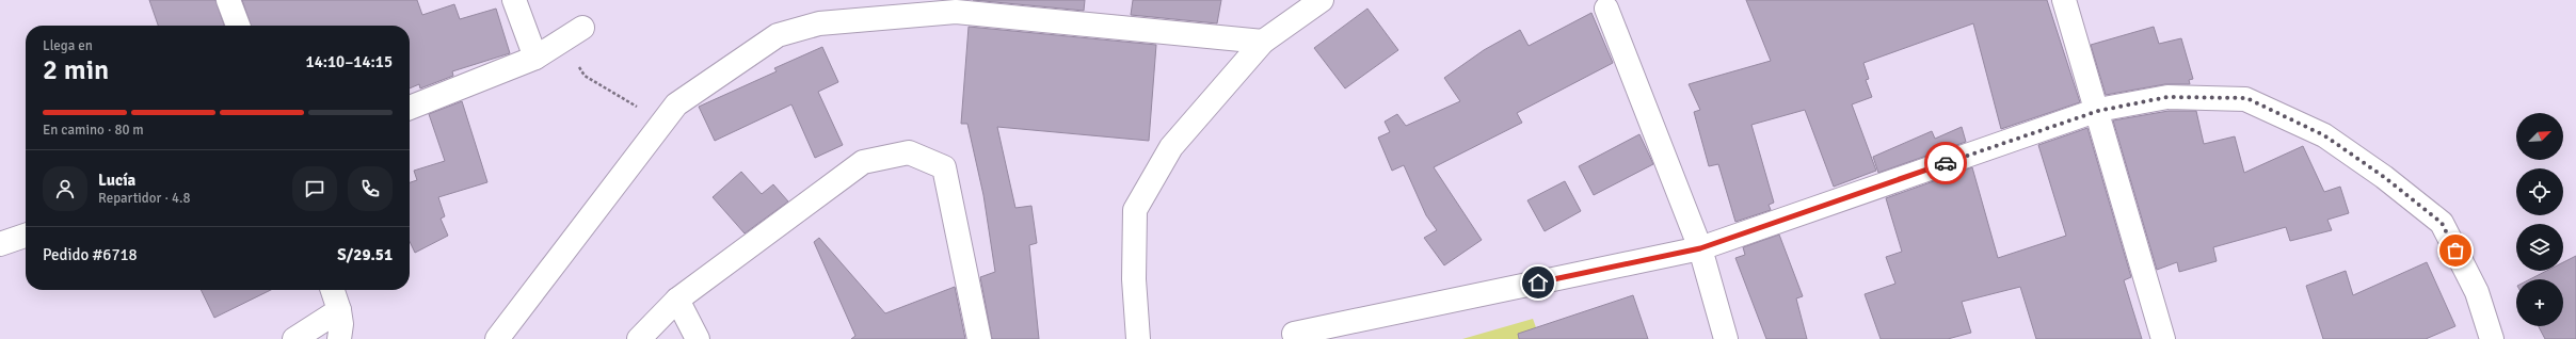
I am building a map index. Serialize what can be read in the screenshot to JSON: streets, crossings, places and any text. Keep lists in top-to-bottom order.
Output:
{
  "north": "top right",
  "page": {
    "heading": ["2 min", "Llega en", "14:10–14:15"],
    "panel": [
      "Lucía",
      "Repartidor · 4.8",
      "Pedido #6718",
      "S/29.51"
    ],
    "bar": "En camino · 80 m",
    "map_buttons": "+"
  }
}
